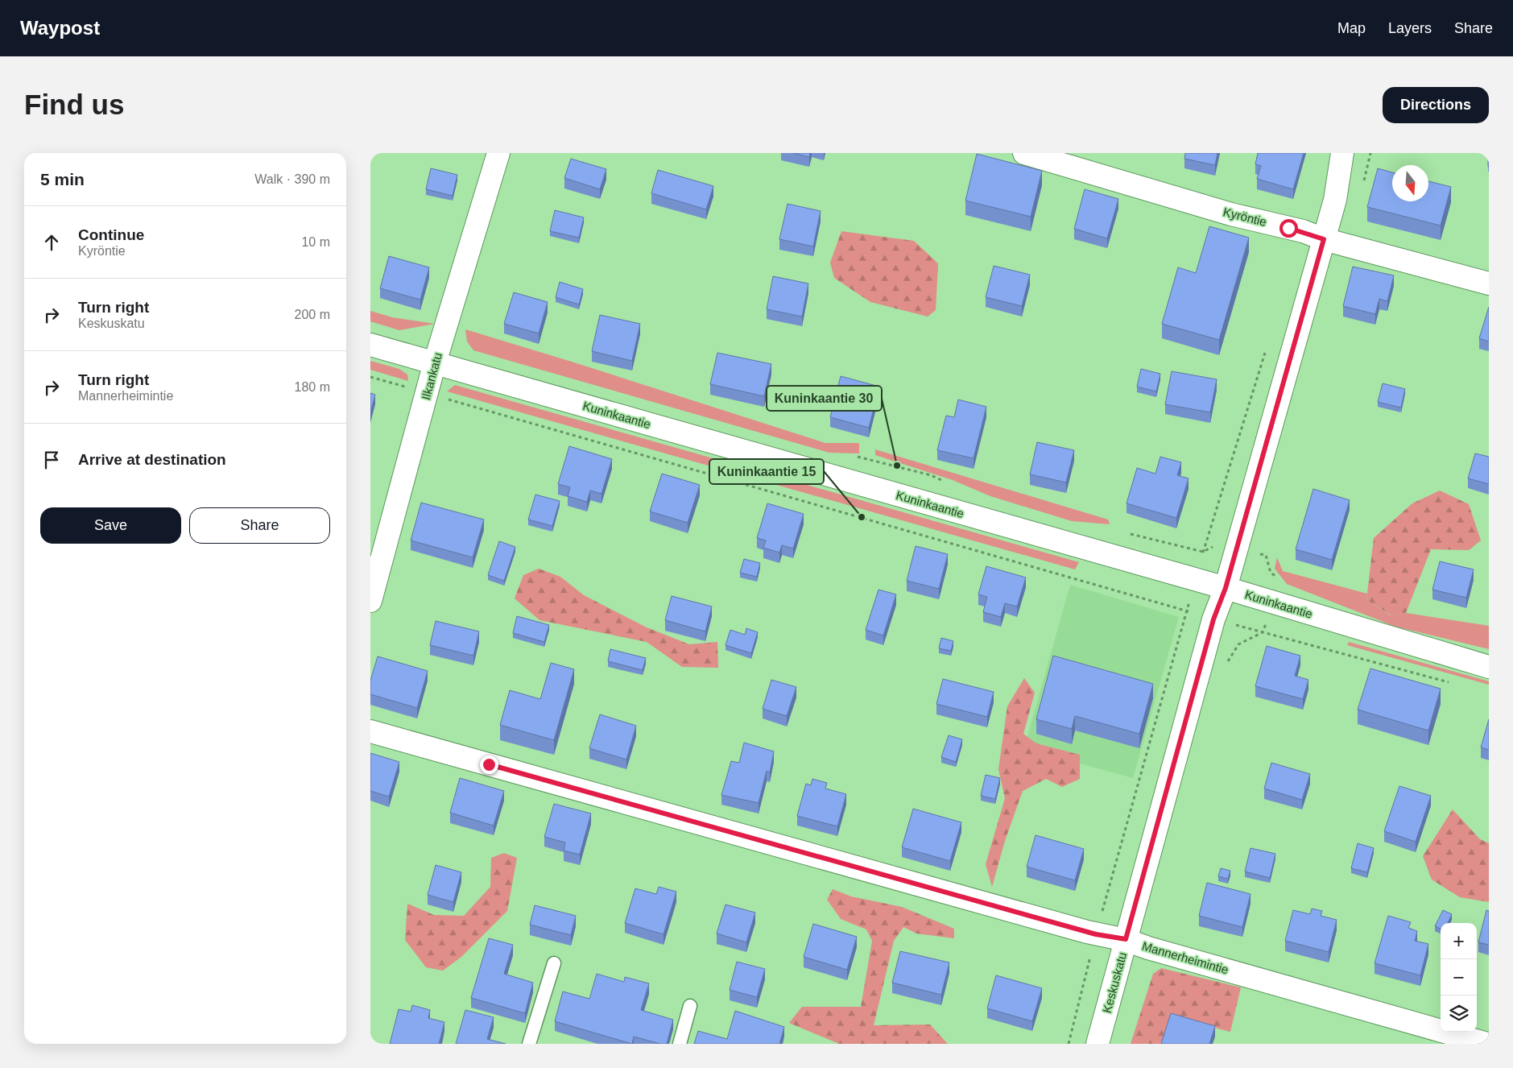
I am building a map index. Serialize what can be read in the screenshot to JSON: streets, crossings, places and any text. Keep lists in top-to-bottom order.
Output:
{
  "streets": {
    "street": [
      "Kyröntie",
      "Ilkankatu",
      "Kuninkaantie",
      "Mannerheimintie",
      "Keskuskatu"
    ]
  },
  "crossings": [
    ["Kyröntie", "Keskuskatu"],
    ["Ilkankatu", "Kuninkaantie"],
    ["Kuninkaantie", "Keskuskatu"],
    ["Mannerheimintie", "Keskuskatu"]
  ],
  "places": ["Kuninkaantie 30", "Kuninkaantie 15"],
  "north": "bottom",
  "page": {
    "header": "Waypost",
    "nav": ["Map", "Layers", "Share"],
    "buttons": [
      "Directions",
      ["Save", "Share"]
    ],
    "title": "Find us",
    "heading": ["5 min", "Walk · 390 m"],
    "list": [
      ["Continue", "Kyröntie", "10 m"],
      ["Turn right", "Keskuskatu", "200 m"],
      ["Turn right", "Mannerheimintie", "180 m"],
      "Arrive at destination"
    ],
    "map_buttons": ["+", "−"]
  }
}
